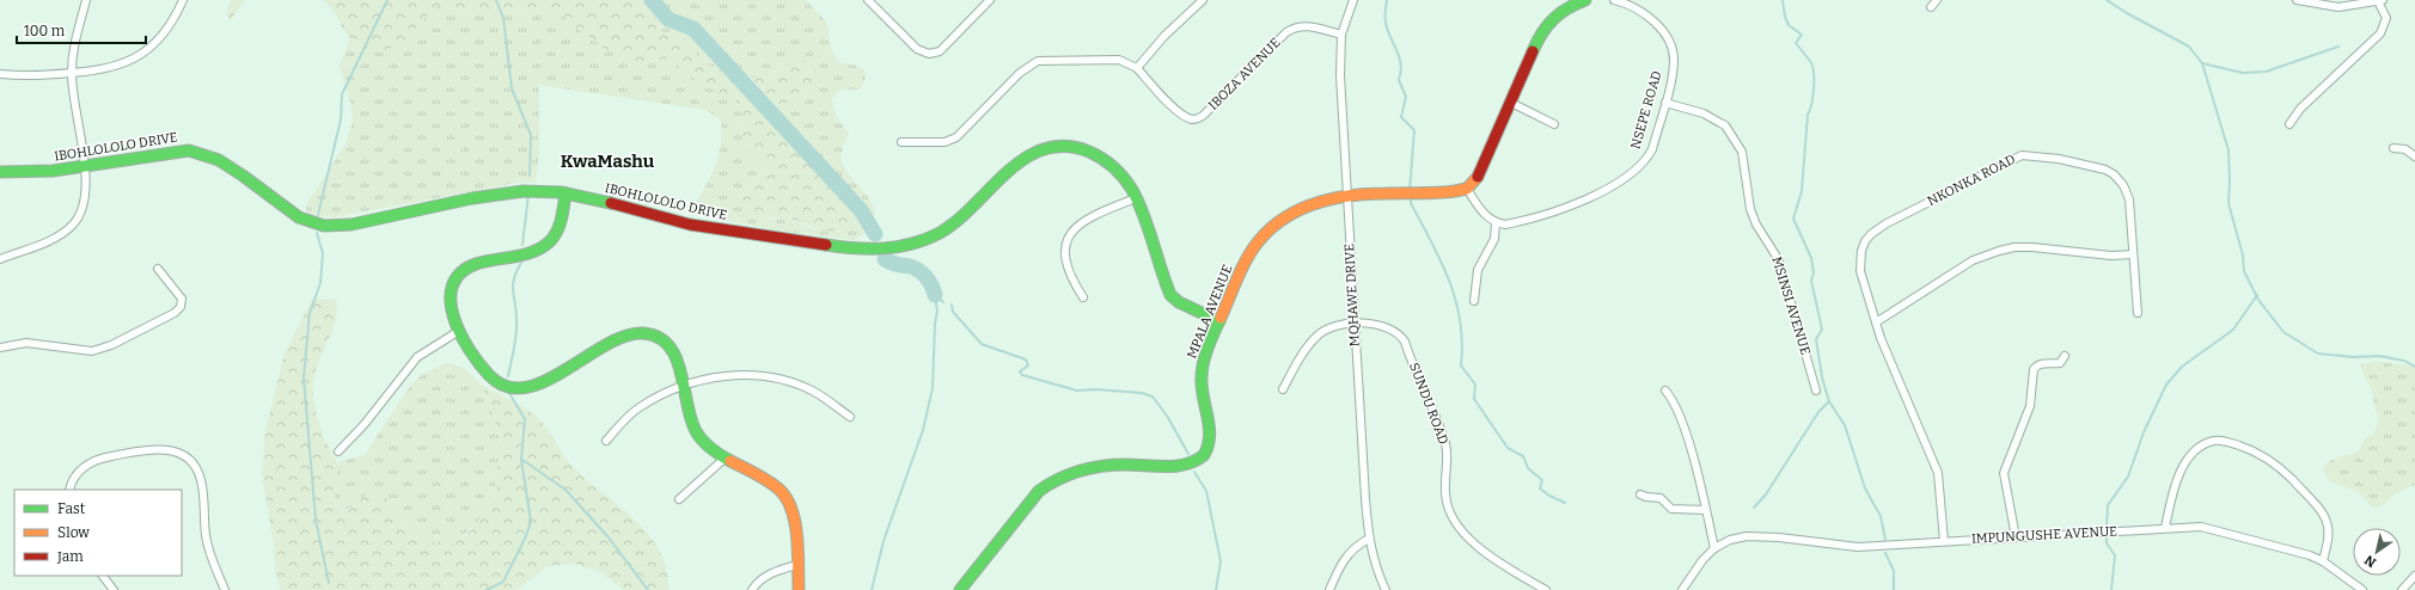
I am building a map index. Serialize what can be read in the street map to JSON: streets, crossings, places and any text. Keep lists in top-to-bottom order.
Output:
{
  "streets": {
    "street": [
      "IBOZA AVENUE",
      "NSEPE ROAD",
      "IBOHLOLOLO DRIVE",
      "NKONKA ROAD",
      "MQHAWE DRIVE",
      "MSINSI AVENUE",
      "MPALA AVENUE",
      "SUNDU ROAD",
      "IMPUNGUSHE AVENUE"
    ]
  },
  "crossings": [
    ["IBOZA AVENUE", "MQHAWE DRIVE"],
    ["NSEPE ROAD", "MSINSI AVENUE"],
    ["IBOHLOLOLO DRIVE", "MPALA AVENUE"],
    ["NKONKA ROAD", "IMPUNGUSHE AVENUE"],
    ["MQHAWE DRIVE", "MPALA AVENUE"],
    ["MQHAWE DRIVE", "SUNDU ROAD"]
  ],
  "districts": ["KwaMashu"],
  "legend": ["Fast", "Slow", "Jam"],
  "scale_bar": "100 m",
  "north": "bottom left"
}
